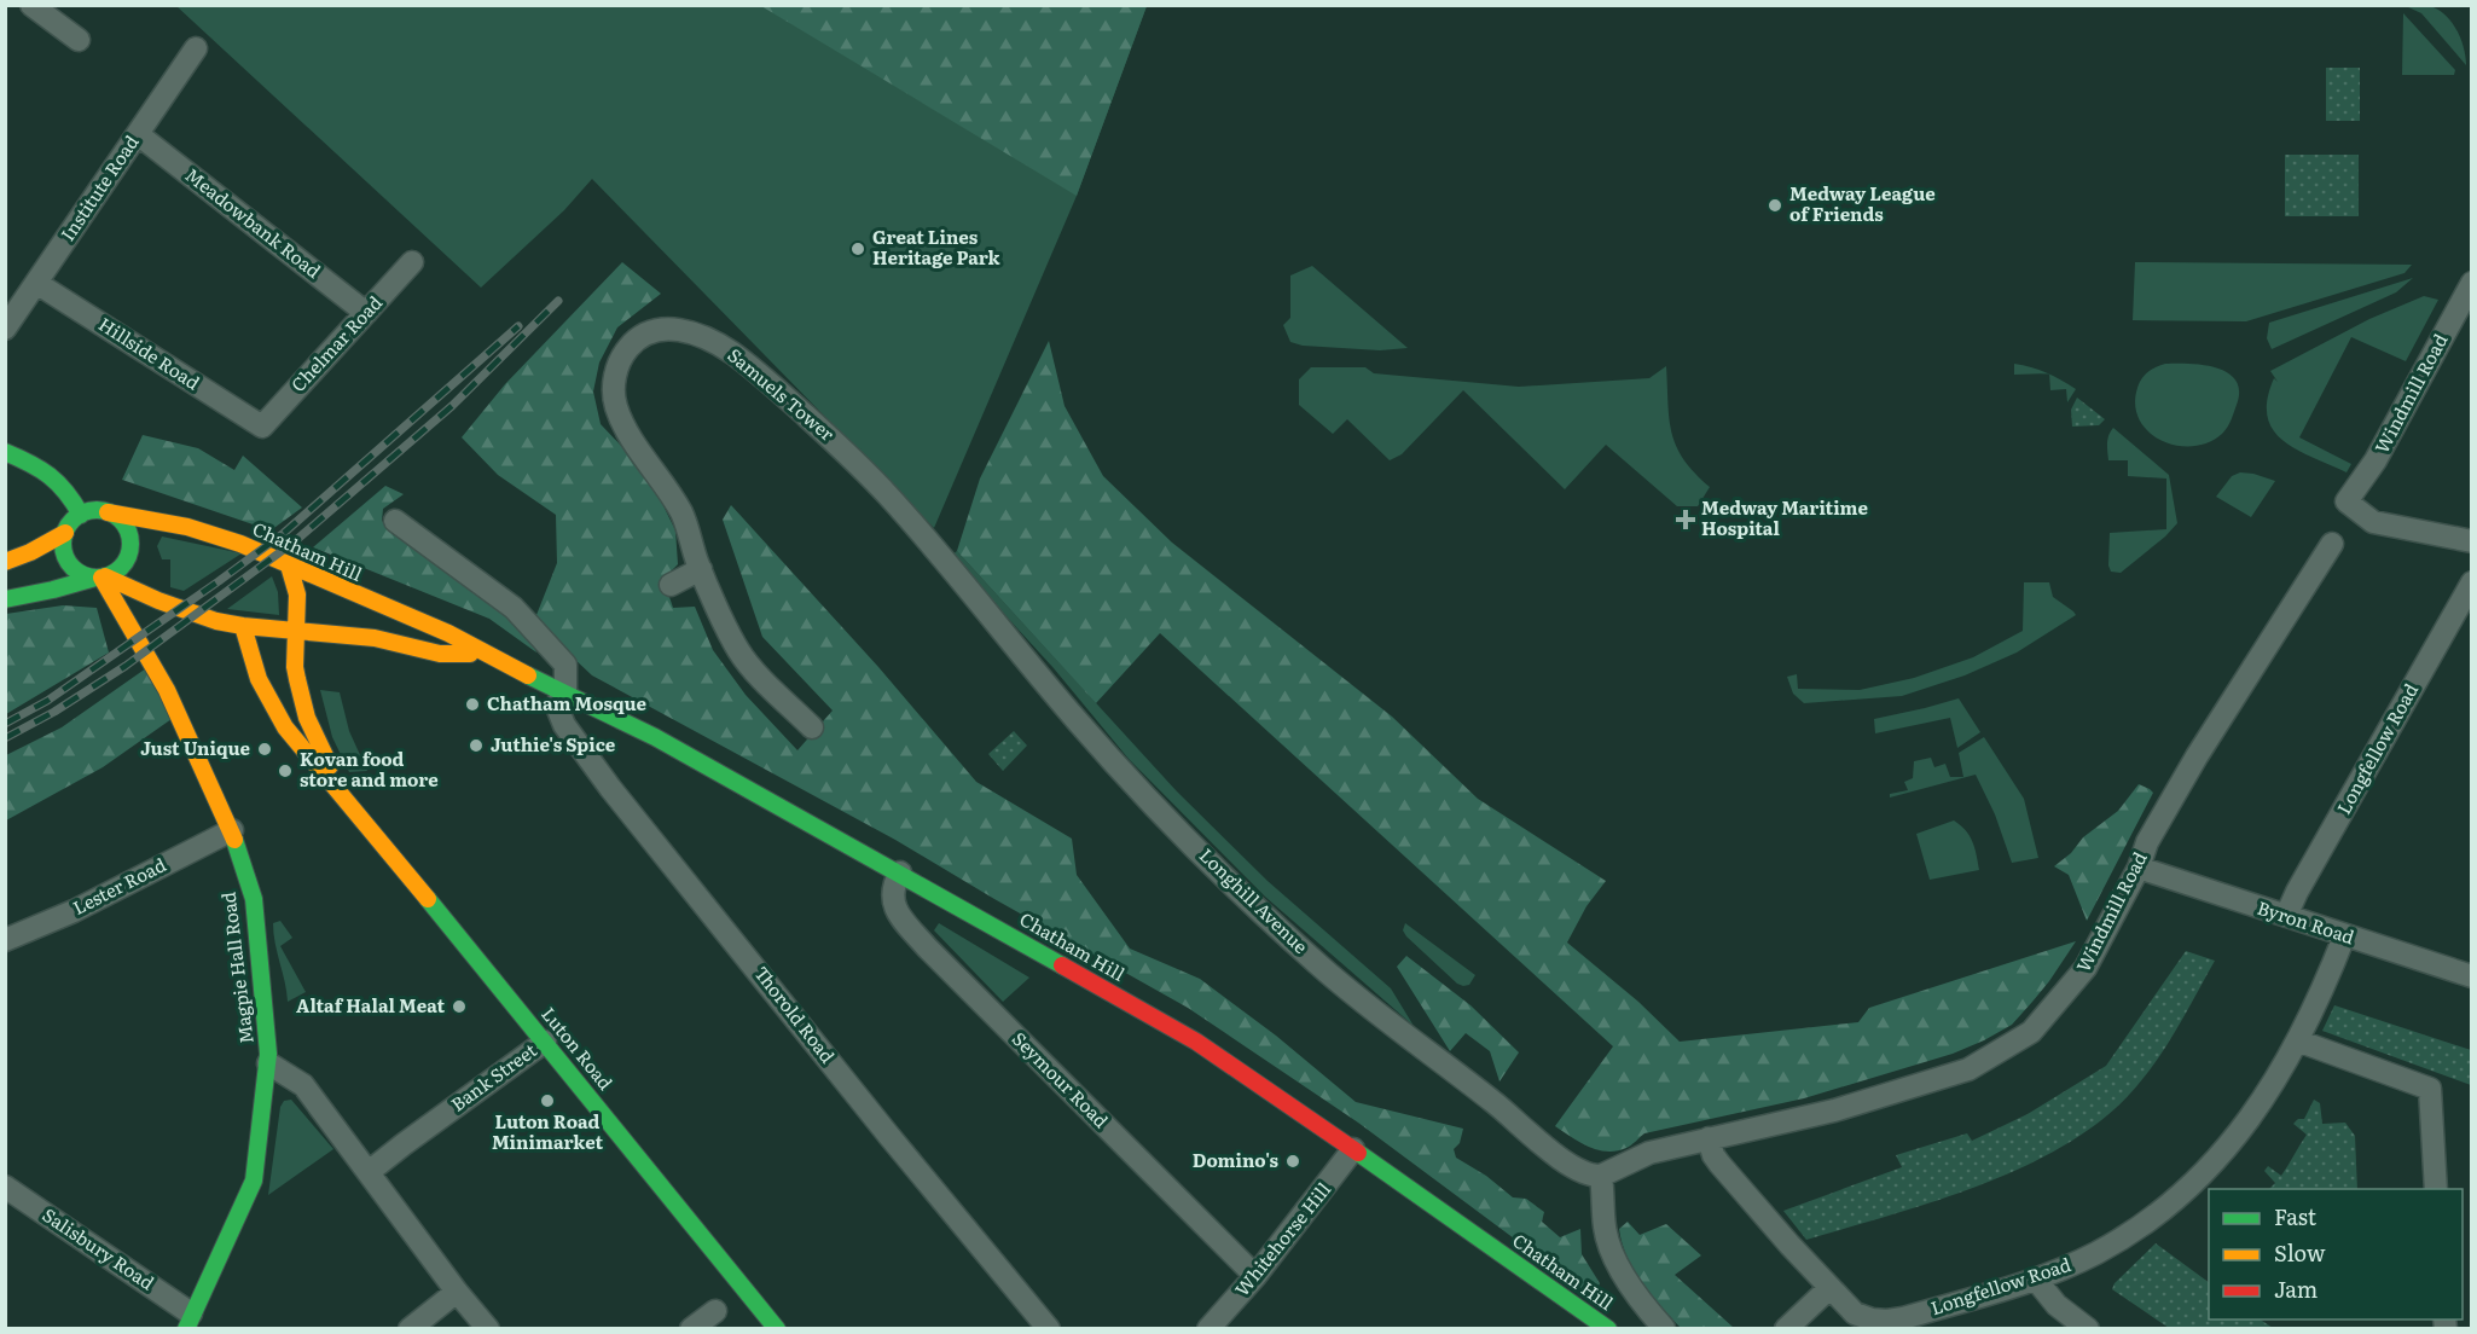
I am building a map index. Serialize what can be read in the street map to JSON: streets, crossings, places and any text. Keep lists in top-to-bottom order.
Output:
{
  "streets": {
    "main road": ["Chatham Hill", "Magpie Hall Road", "Luton Road"],
    "street": [
      "Institute Road",
      "Meadowbank Road",
      "Chelmar Road",
      "Hillside Road",
      "Windmill Road",
      "Samuels Tower",
      "Longfellow Road",
      "Lester Road",
      "Longhill Avenue",
      "Byron Road",
      "Thorold Road",
      "Bank Street",
      "Seymour Road",
      "Whitehorse Hill",
      "Salisbury Road"
    ]
  },
  "crossings": [
    ["Institute Road", "Meadowbank Road"],
    ["Institute Road", "Hillside Road"],
    ["Meadowbank Road", "Chelmar Road"],
    ["Chelmar Road", "Hillside Road"],
    ["Windmill Road", "Longfellow Road"],
    ["Windmill Road", "Longhill Avenue"],
    ["Windmill Road", "Byron Road"],
    ["Samuels Tower", "Longhill Avenue"],
    ["Chatham Hill", "Magpie Hall Road"],
    ["Chatham Hill", "Thorold Road"],
    ["Chatham Hill", "Luton Road"],
    ["Chatham Hill", "Seymour Road"],
    ["Chatham Hill", "Whitehorse Hill"],
    ["Longfellow Road", "Byron Road"],
    ["Lester Road", "Magpie Hall Road"],
    ["Magpie Hall Road", "Salisbury Road"],
    ["Luton Road", "Bank Street"],
    ["Seymour Road", "Whitehorse Hill"]
  ],
  "places": {
    "other": [
      "Medway League of Friends",
      "Great Lines Heritage Park",
      "Chatham Mosque",
      "Juthie's Spice",
      "Just Unique",
      "Kovan food store and more",
      "Altaf Halal Meat",
      "Luton Road Minimarket",
      "Domino's"
    ],
    "health": ["Medway Maritime Hospital"]
  },
  "legend": ["Fast", "Slow", "Jam"]
}
